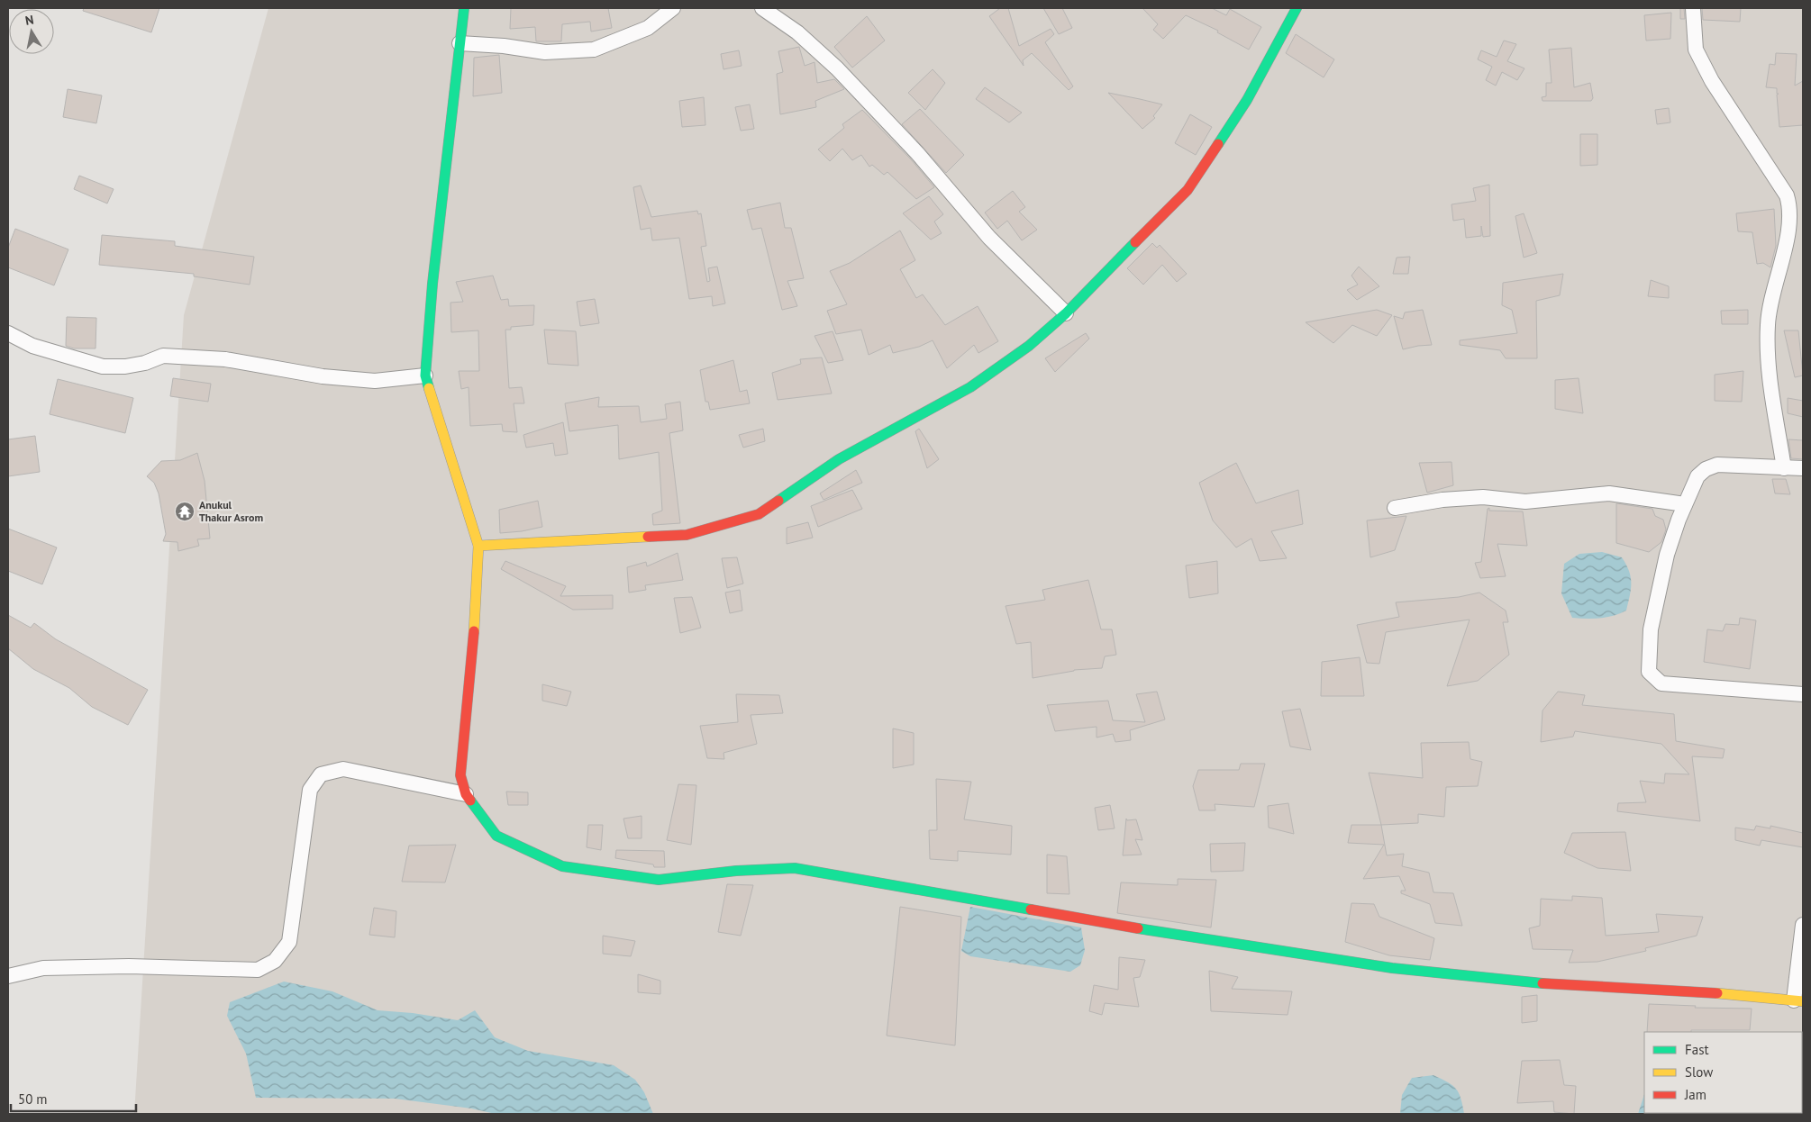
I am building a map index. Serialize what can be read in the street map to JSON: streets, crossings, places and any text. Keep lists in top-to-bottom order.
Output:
{
  "places": {
    "temple": ["Anukul Thakur Asrom"]
  },
  "legend": ["Fast", "Slow", "Jam"],
  "scale_bar": "50 m",
  "north": "top"
}
